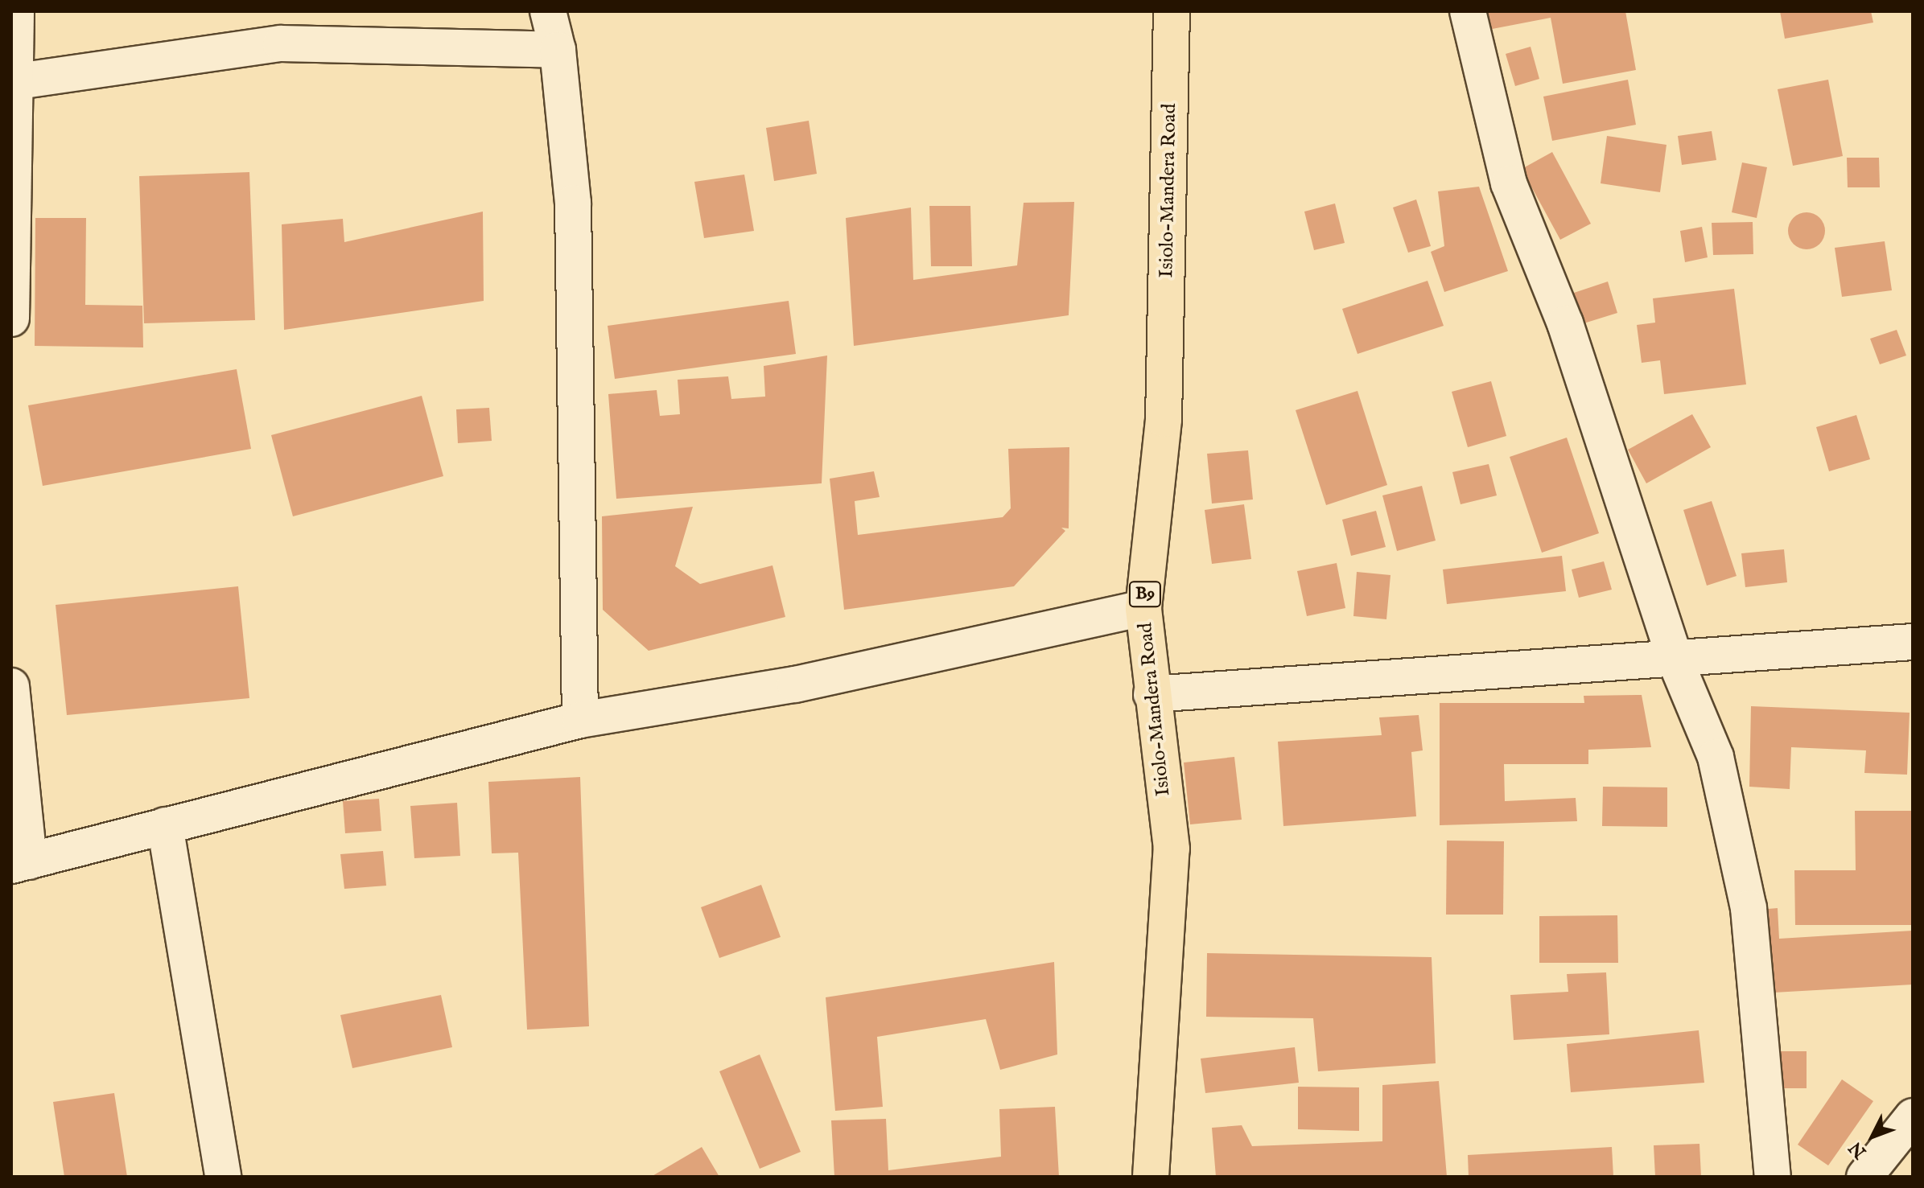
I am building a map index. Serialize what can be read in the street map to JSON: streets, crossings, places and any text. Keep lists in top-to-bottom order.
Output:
{
  "streets": {
    "highway": ["Isiolo-Mandera Road", "B9"]
  },
  "north": "bottom left"
}
